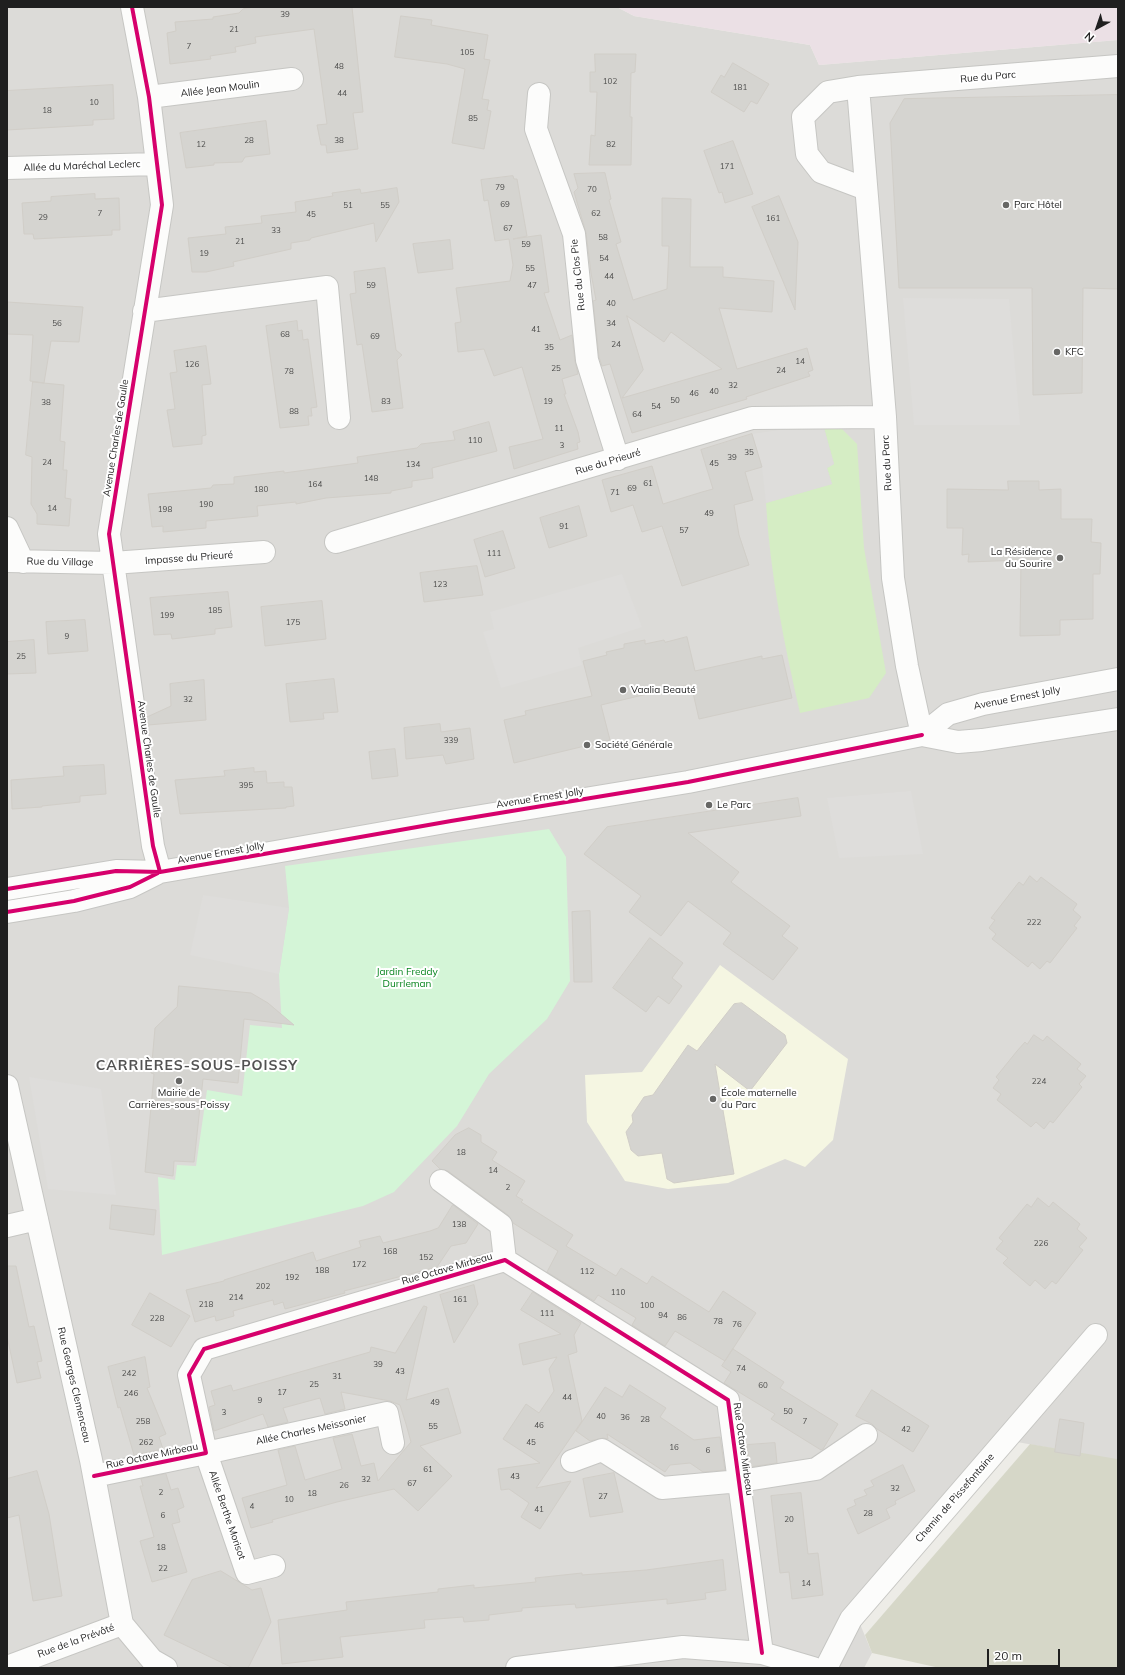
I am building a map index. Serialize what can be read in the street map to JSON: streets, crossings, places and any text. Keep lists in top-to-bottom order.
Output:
{
  "streets": {
    "street": [
      "Rue du Parc",
      "Allée Jean Moulin",
      "Allée du Maréchal Leclerc",
      "Rue du Clos Pie",
      "Avenue Charles de Gaulle",
      "Rue du Prieuré",
      "Impasse du Prieuré",
      "Rue du Village",
      "Avenue Ernest Jolly",
      "Rue Octave Mirbeau",
      "Rue Georges Clemenceau",
      "Allée Charles Meissonier",
      "Chemin de Pissefontaine",
      "Allée Berthe Morisot",
      "Rue de la Prévôté"
    ]
  },
  "crossings": [
    ["Rue du Parc", "Rue du Prieuré"],
    ["Rue du Parc", "Avenue Ernest Jolly"],
    ["Allée Jean Moulin", "Avenue Charles de Gaulle"],
    ["Allée du Maréchal Leclerc", "Avenue Charles de Gaulle"],
    ["Rue du Clos Pie", "Rue du Prieuré"],
    ["Avenue Charles de Gaulle", "Impasse du Prieuré"],
    ["Avenue Charles de Gaulle", "Rue du Village"],
    ["Avenue Charles de Gaulle", "Avenue Ernest Jolly"],
    ["Impasse du Prieuré", "Rue du Village"],
    ["Rue Octave Mirbeau", "Rue Georges Clemenceau"],
    ["Rue Octave Mirbeau", "Allée Charles Meissonier"],
    ["Rue Octave Mirbeau", "Allée Berthe Morisot"],
    ["Rue Georges Clemenceau", "Rue de la Prévôté"],
    ["Allée Charles Meissonier", "Allée Berthe Morisot"]
  ],
  "districts": ["CARRIÈRES-SOUS-POISSY"],
  "parks": ["Jardin Freddy Durrleman"],
  "places": [
    "Parc Hôtel",
    "KFC",
    "La Résidence du Sourire",
    "Vaalia Beauté",
    "Société Générale",
    "Le Parc",
    "Mairie de Carrières-sous-Poissy",
    "École maternelle du Parc"
  ],
  "house_numbers": [
    "39",
    "21",
    "7",
    "105",
    "48",
    "102",
    "181",
    "44",
    "10",
    "18",
    "85",
    "28",
    "38",
    "12",
    "82",
    "171",
    "79",
    "70",
    "69",
    "51",
    "55",
    "7",
    "62",
    "45",
    "29",
    "161",
    "67",
    "33",
    "58",
    "21",
    "59",
    "19",
    "54",
    "55",
    "44",
    "59",
    "47",
    "40",
    "56",
    "34",
    "41",
    "68",
    "69",
    "24",
    "35",
    "14",
    "126",
    "25",
    "24",
    "78",
    "32",
    "40",
    "46",
    "50",
    "83",
    "19",
    "38",
    "54",
    "88",
    "64",
    "11",
    "110",
    "3",
    "35",
    "39",
    "24",
    "45",
    "134",
    "148",
    "61",
    "164",
    "69",
    "180",
    "71",
    "190",
    "14",
    "198",
    "49",
    "91",
    "57",
    "111",
    "123",
    "185",
    "199",
    "175",
    "9",
    "25",
    "32",
    "339",
    "395",
    "222",
    "224",
    "18",
    "14",
    "2",
    "138",
    "226",
    "168",
    "152",
    "172",
    "188",
    "112",
    "192",
    "202",
    "110",
    "214",
    "161",
    "218",
    "100",
    "111",
    "94",
    "86",
    "228",
    "78",
    "76",
    "39",
    "74",
    "43",
    "242",
    "31",
    "25",
    "60",
    "17",
    "246",
    "44",
    "9",
    "49",
    "50",
    "3",
    "40",
    "36",
    "28",
    "258",
    "7",
    "46",
    "55",
    "42",
    "262",
    "45",
    "16",
    "6",
    "61",
    "43",
    "32",
    "67",
    "26",
    "32",
    "2",
    "18",
    "27",
    "10",
    "4",
    "41",
    "28",
    "6",
    "20",
    "18",
    "22",
    "14"
  ],
  "scale_bar": "20 m",
  "north": "bottom left"
}
